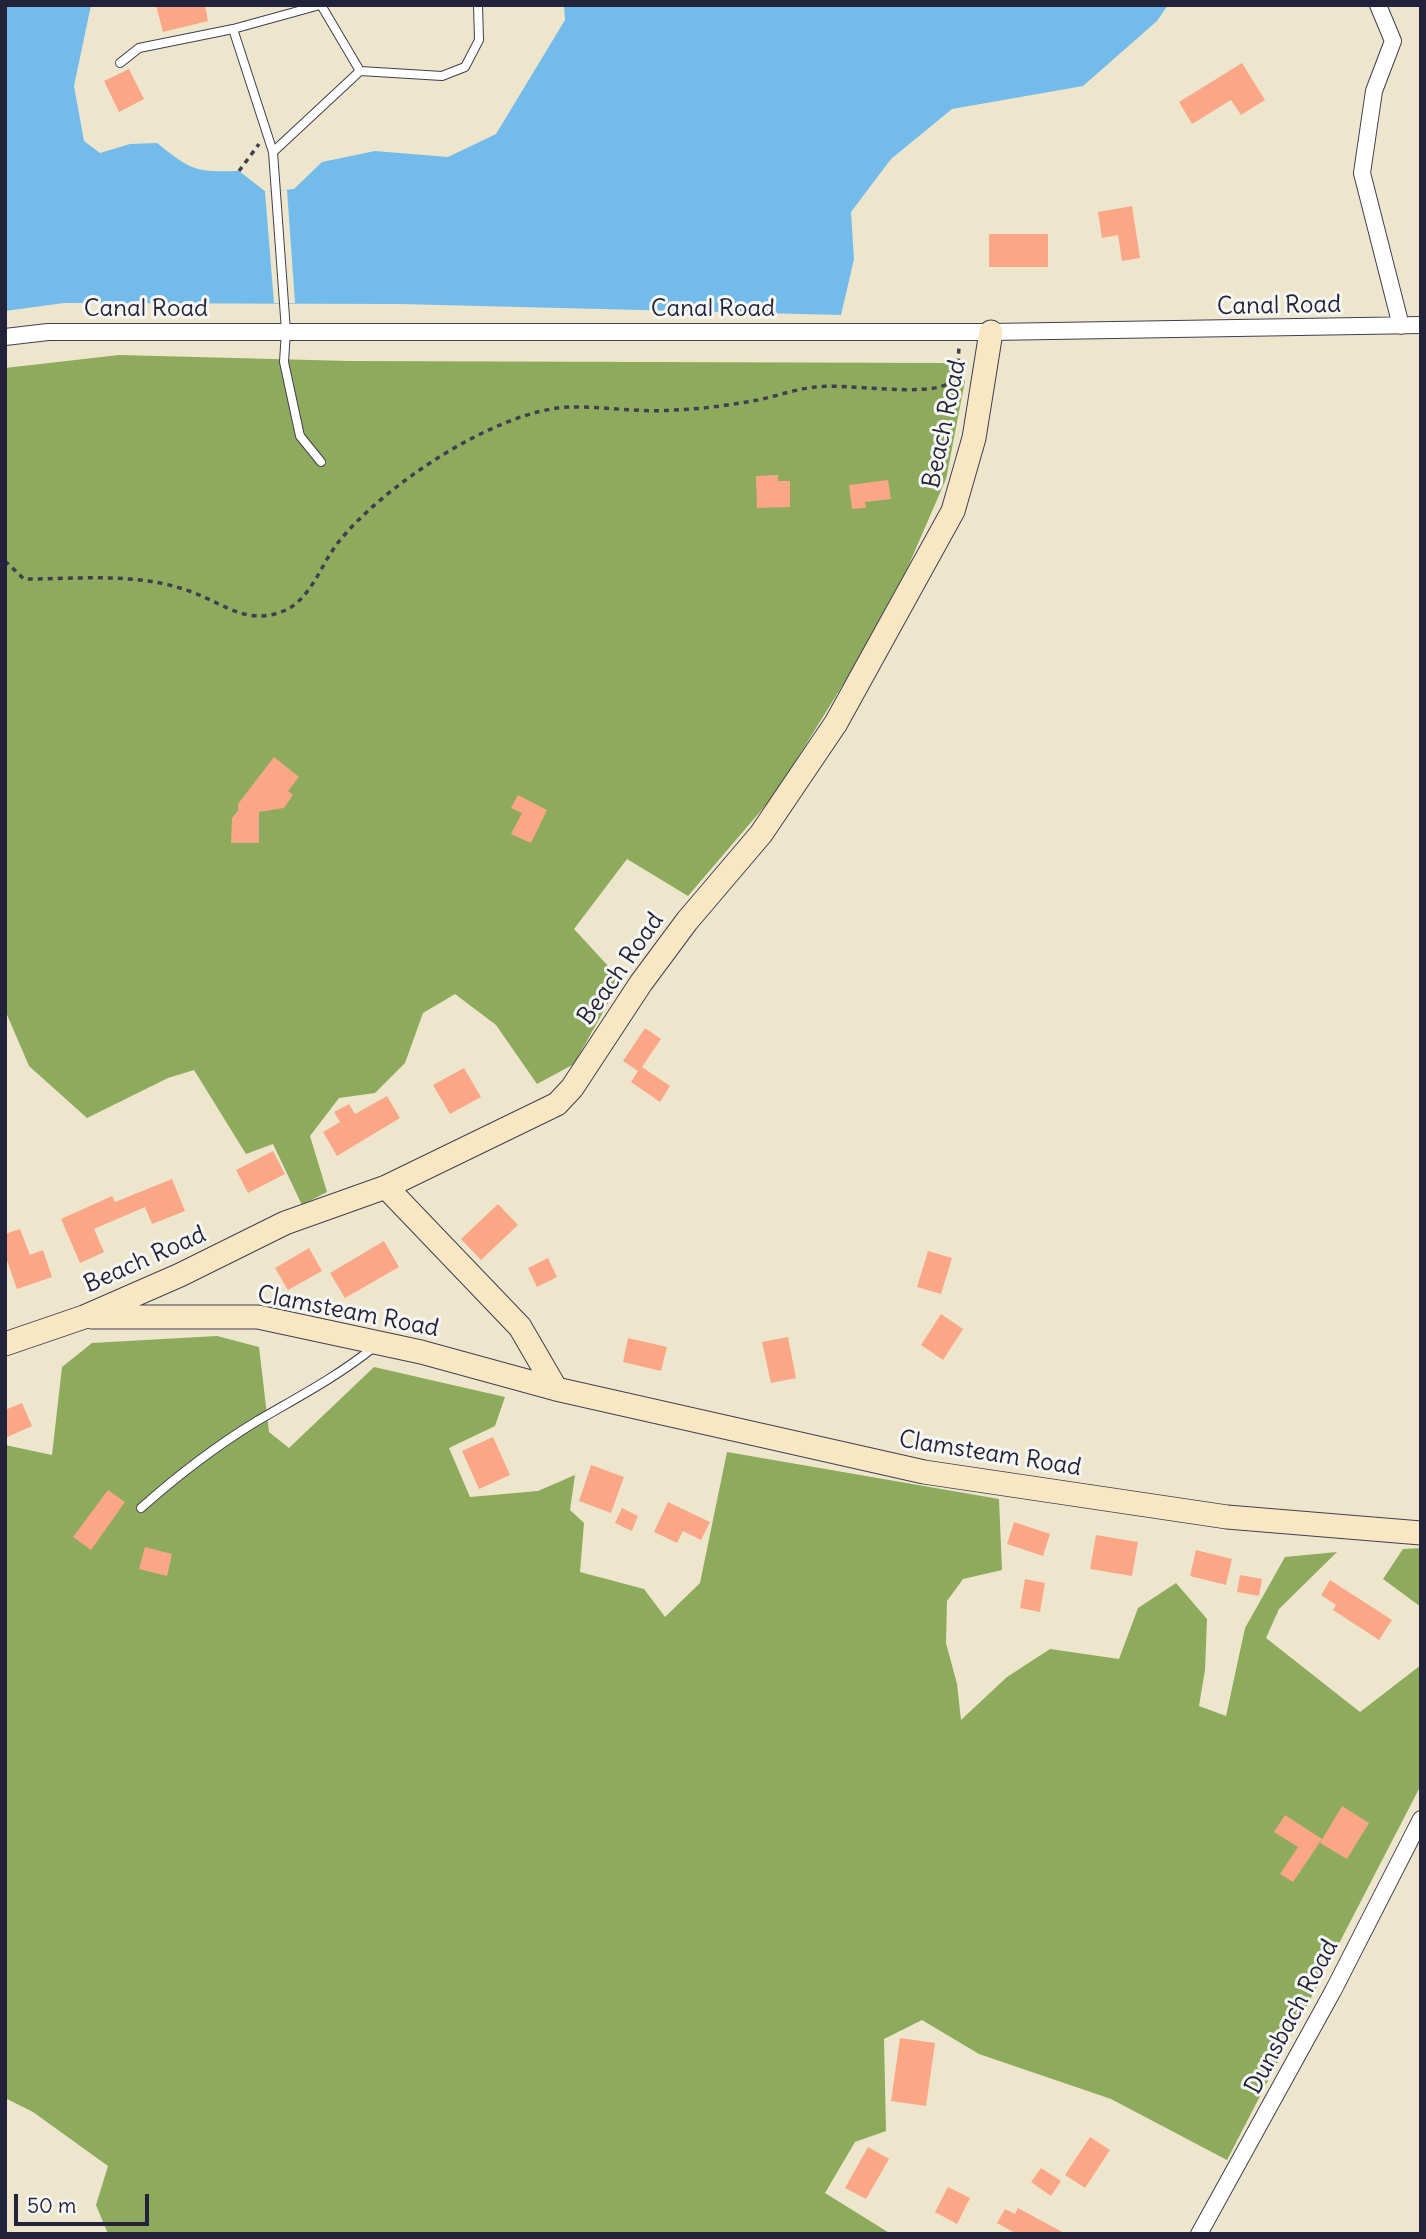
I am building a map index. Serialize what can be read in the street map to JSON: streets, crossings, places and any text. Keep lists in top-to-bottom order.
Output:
{
  "streets": {
    "street": [
      "Canal Road",
      "Beach Road",
      "Clamsteam Road",
      "Dunsbach Road"
    ]
  },
  "crossings": [
    ["Canal Road", "Beach Road"],
    ["Beach Road", "Clamsteam Road"]
  ],
  "scale_bar": "50 m"
}
